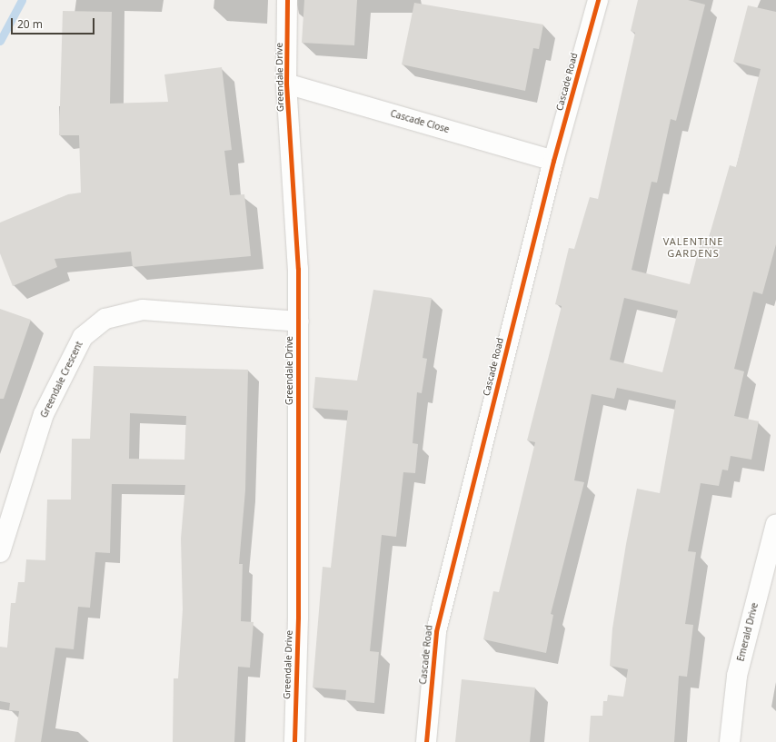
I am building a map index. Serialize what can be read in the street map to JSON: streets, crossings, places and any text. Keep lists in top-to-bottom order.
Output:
{
  "streets": {
    "street": [
      "Greendale Drive",
      "Cascade Road",
      "Cascade Close",
      "Greendale Crescent",
      "Emerald Drive"
    ]
  },
  "crossings": [
    ["Greendale Drive", "Cascade Close"],
    ["Greendale Drive", "Greendale Crescent"],
    ["Cascade Road", "Cascade Close"]
  ],
  "districts": ["VALENTINE GARDENS"],
  "scale_bar": "20 m"
}
